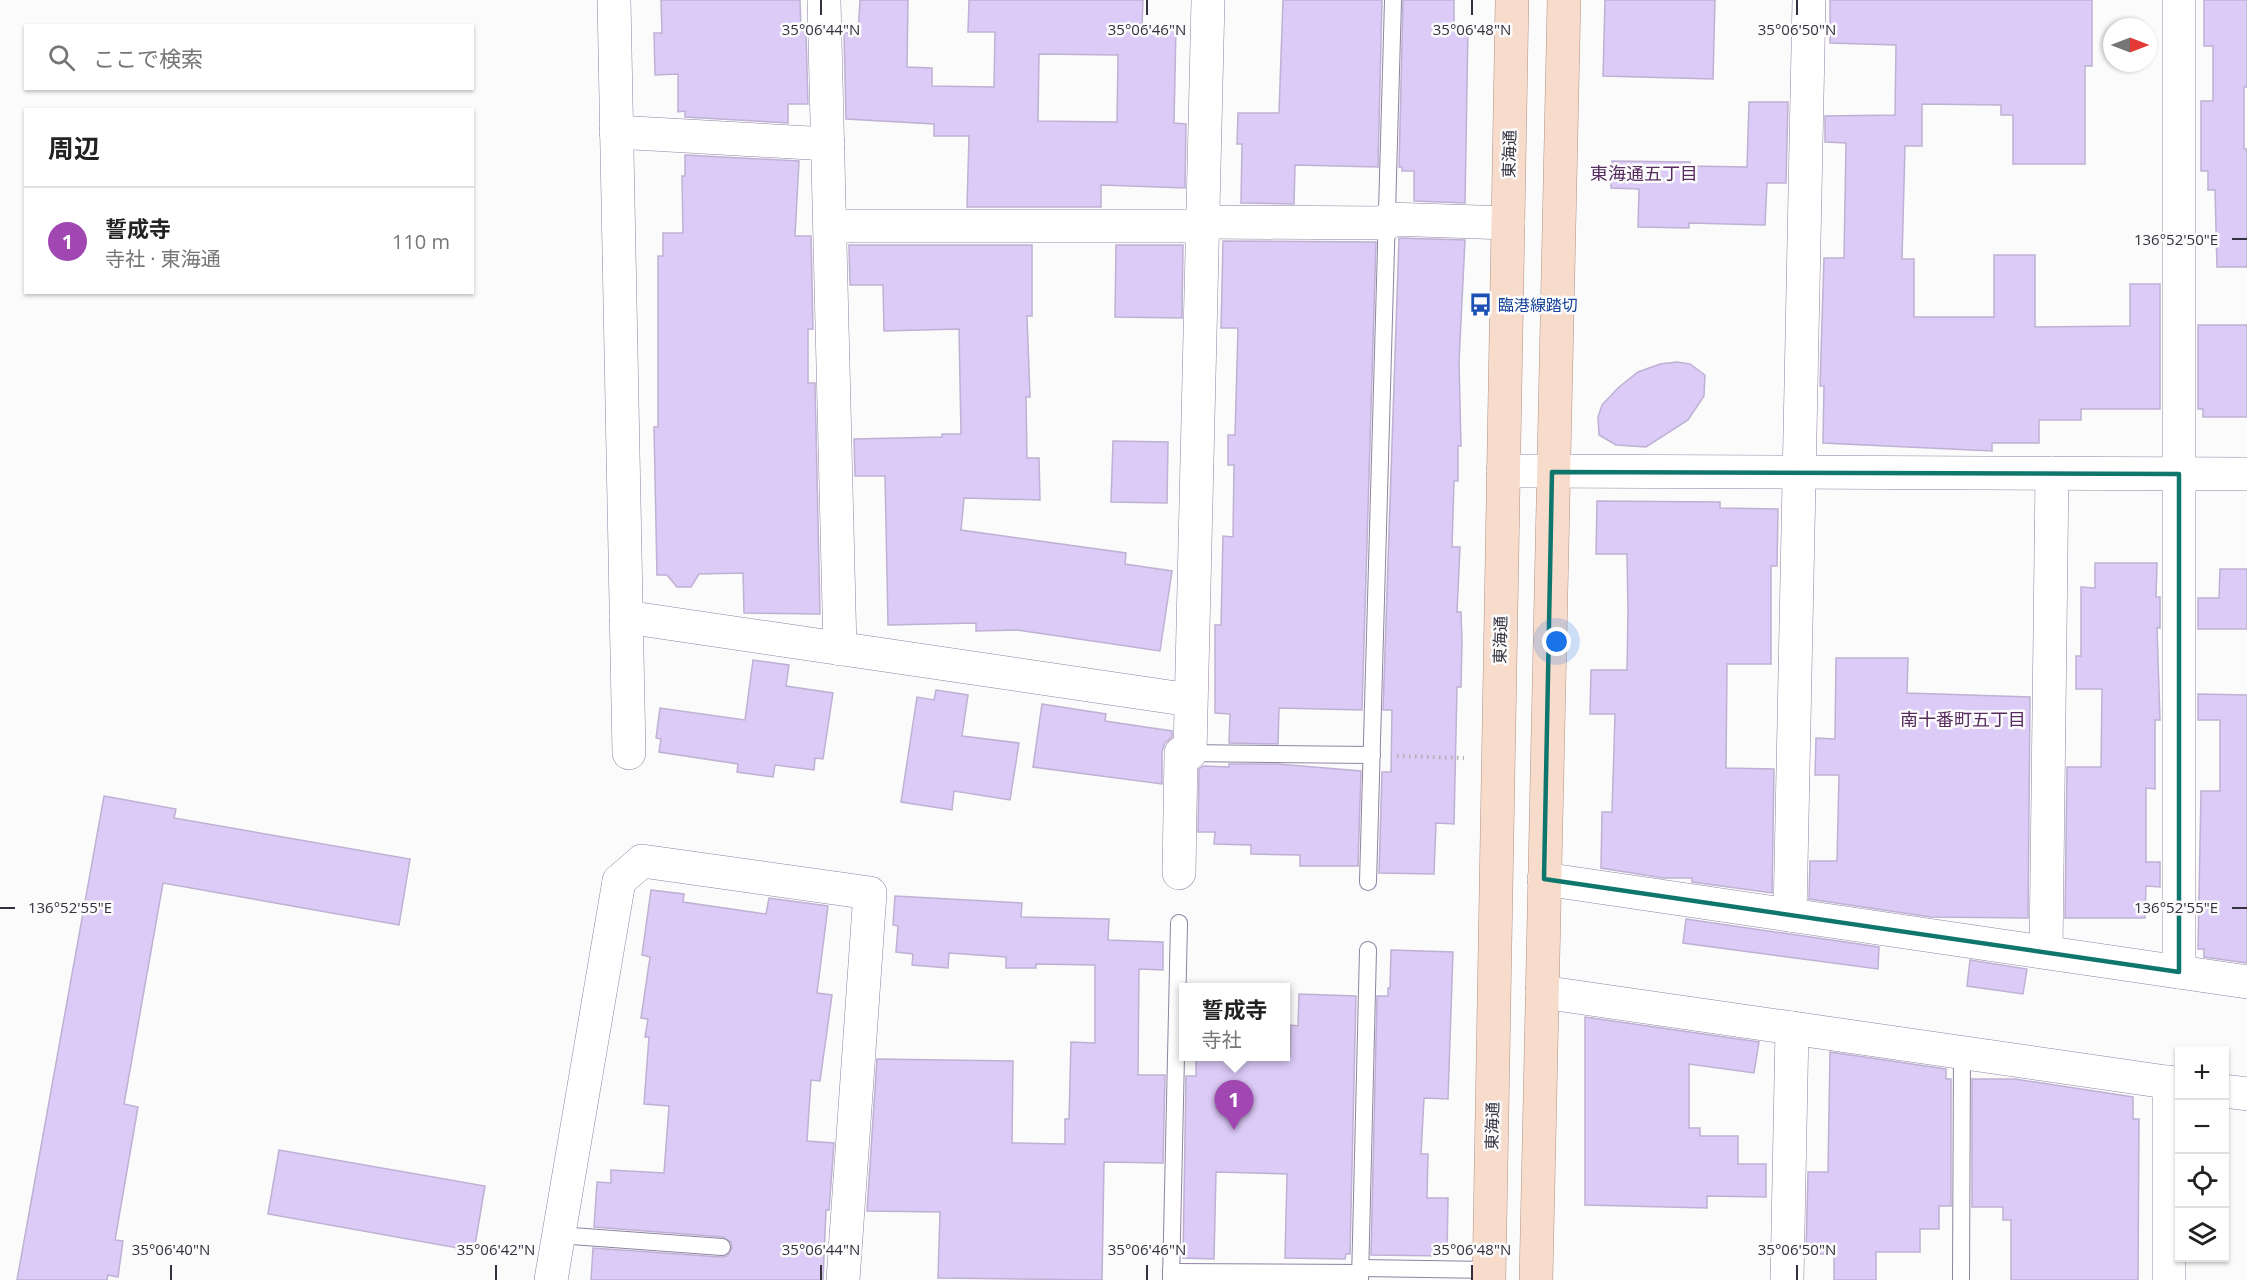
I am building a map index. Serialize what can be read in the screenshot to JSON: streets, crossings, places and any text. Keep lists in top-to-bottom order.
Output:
{
  "streets": {
    "main road": ["東海通"]
  },
  "districts": ["東海通五丁目", "南十番町五丁目"],
  "places": {
    "bus stop": ["臨港線踏切"]
  },
  "north": "right",
  "page": {
    "search": "ここで検索",
    "heading": "周辺",
    "list": [
      {
        "mark": "1",
        "name": "誓成寺",
        "note": "寺社 · 東海通",
        "value": "110 m"
      }
    ],
    "popup": ["誓成寺", "寺社"],
    "map_buttons": ["+", "−"],
    "pins": "1"
  },
  "coordinates": [
    "35°06'44\"N",
    "35°06'46\"N",
    "35°06'48\"N",
    "35°06'50\"N",
    "136°52'50\"E",
    "136°52'55\"E",
    "35°06'40\"N",
    "35°06'42\"N"
  ]
}
